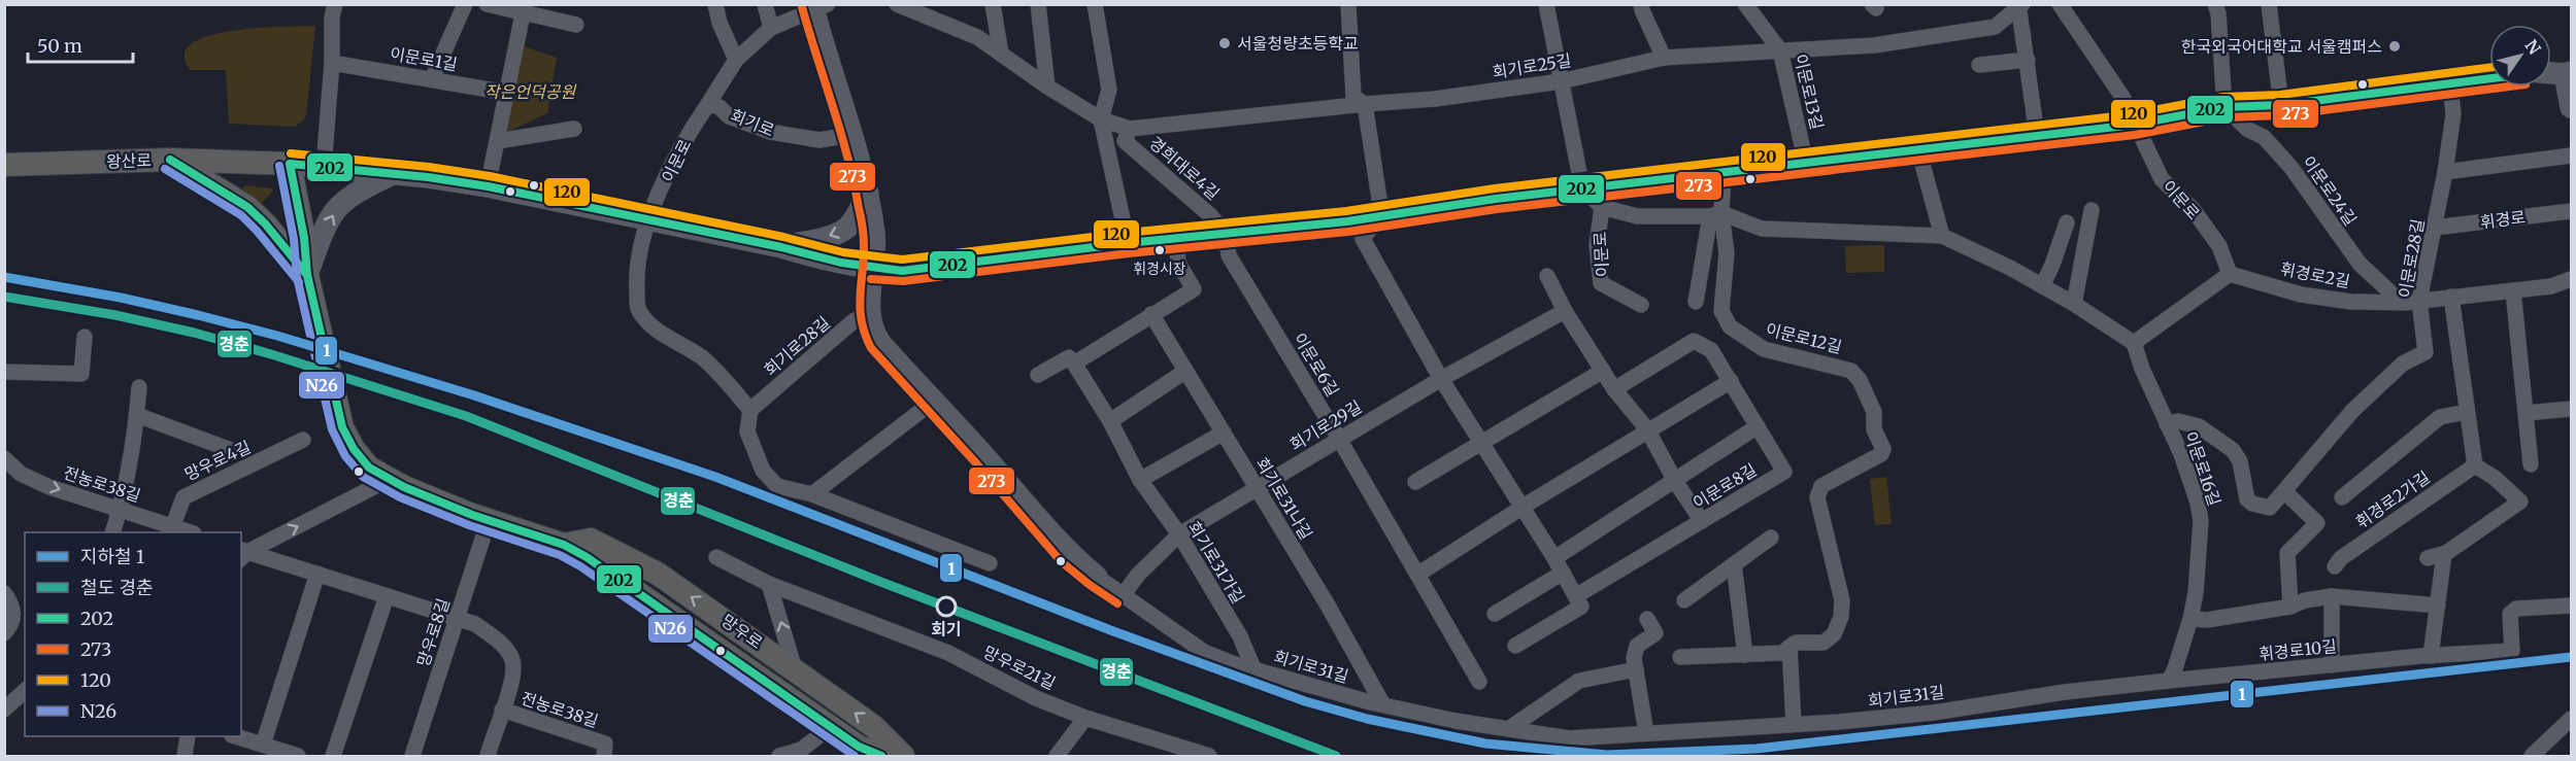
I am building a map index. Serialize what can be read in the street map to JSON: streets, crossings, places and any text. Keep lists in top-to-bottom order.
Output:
{
  "streets": {
    "main road": ["왕산로", "망우로"],
    "street": [
      "이문로1길",
      "회기로25길",
      "이문로13길",
      "회기로",
      "이문로",
      "경희대로4길",
      "이문로24길",
      "휘경로",
      "이문로28길",
      "휘경로2길",
      "이문로12길",
      "회기로28길",
      "이문로6길",
      "회기로29길",
      "망우로4길",
      "이문로16길",
      "전농로38길",
      "이문로8길",
      "회기로31나길",
      "휘경로2가길",
      "회기로31가길",
      "망우로8길",
      "휘경로10길",
      "회기로31길",
      "망우로21길"
    ]
  },
  "crossings": [
    ["회기로25길", "이문로13길"],
    ["회기로25길", "경희대로4길"],
    ["회기로", "이문로"],
    ["왕산로", "망우로"],
    ["이문로", "휘경로2길"],
    ["이문로", "회기로28길"],
    ["경희대로4길", "이문로6길"],
    ["이문로24길", "휘경로2길"],
    ["휘경로", "이문로28길"],
    ["이문로28길", "휘경로2길"],
    ["이문로28길", "이문로16길"],
    ["이문로6길", "회기로29길"],
    ["회기로29길", "회기로31나길"],
    ["회기로29길", "회기로31가길"],
    ["회기로29길", "회기로31길"],
    ["망우로4길", "전농로38길"],
    ["이문로16길", "휘경로10길"],
    ["이문로16길", "회기로31길"],
    ["전농로38길", "망우로"],
    ["전농로38길", "망우로8길"],
    ["회기로31나길", "회기로31길"],
    ["회기로31가길", "회기로31길"],
    ["망우로", "망우로8길"],
    ["휘경로10길", "회기로31길"]
  ],
  "parks": ["작은언덕공원"],
  "places": [
    "서울청량초등학교",
    "한국외국어대학교 서울캠퍼스",
    "휘경시장",
    "회기"
  ],
  "lines": [
    "transit line 273",
    "transit line 120",
    "transit line 202",
    "transit line N26",
    "metro line 1",
    "rail line 경춘"
  ],
  "legend": [
    "지하철 1",
    "철도 경춘",
    "202",
    "273",
    "120",
    "N26"
  ],
  "scale_bar": "50 m",
  "north": "top right"
}
